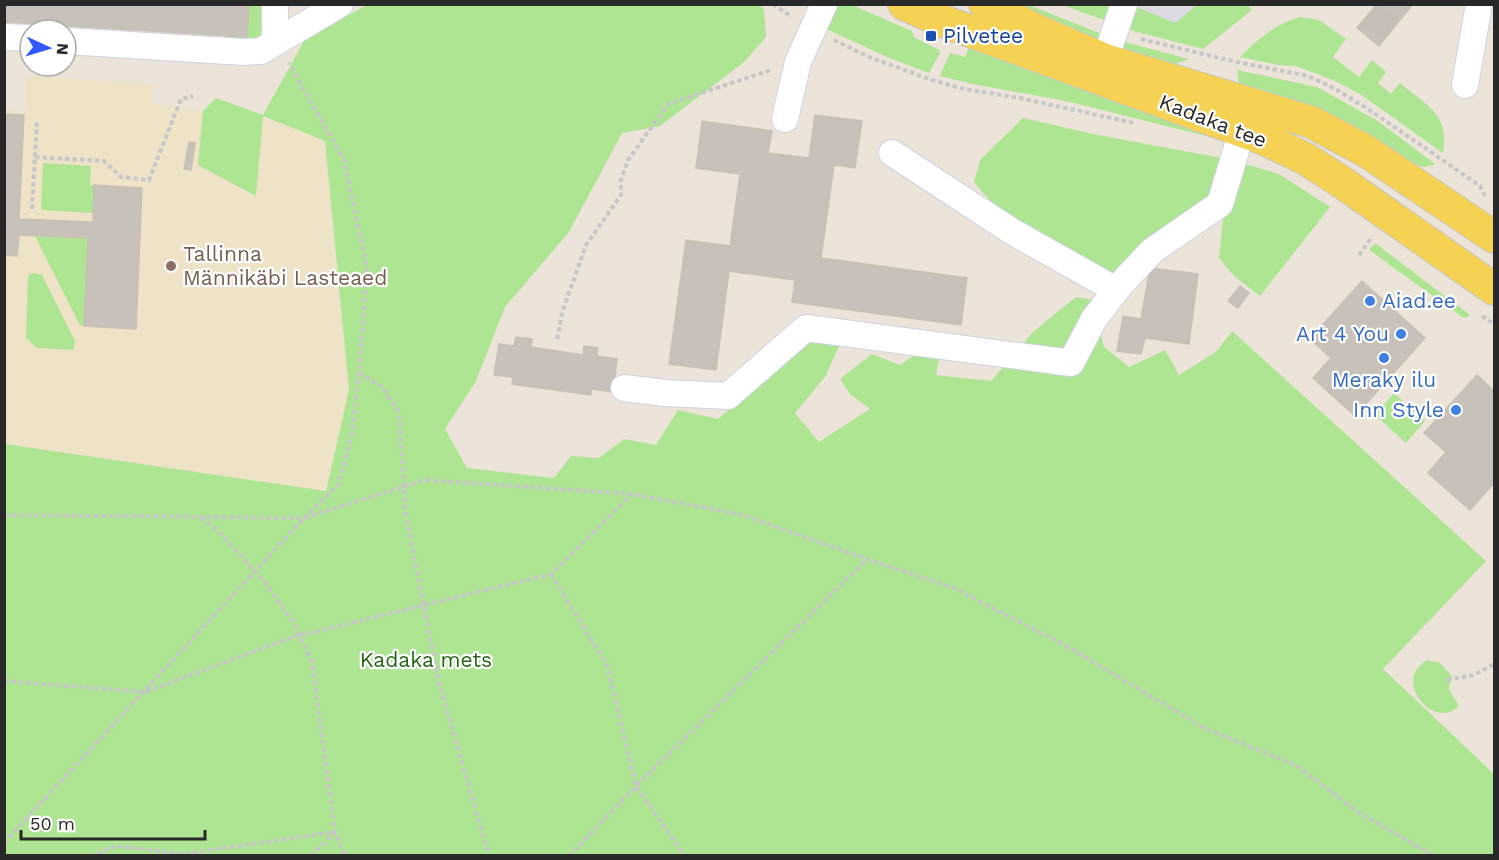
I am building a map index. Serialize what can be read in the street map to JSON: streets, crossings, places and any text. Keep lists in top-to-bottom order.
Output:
{
  "streets": {
    "main road": ["Kadaka tee"]
  },
  "parks": ["Kadaka mets"],
  "places": {
    "transit": ["Pilvetee"],
    "other": [
      "Tallinna Männikäbi Lasteaed",
      "Aiad.ee",
      "Art 4 You",
      "Meraky ilu",
      "Inn Style"
    ]
  },
  "scale_bar": "50 m",
  "north": "right"
}
